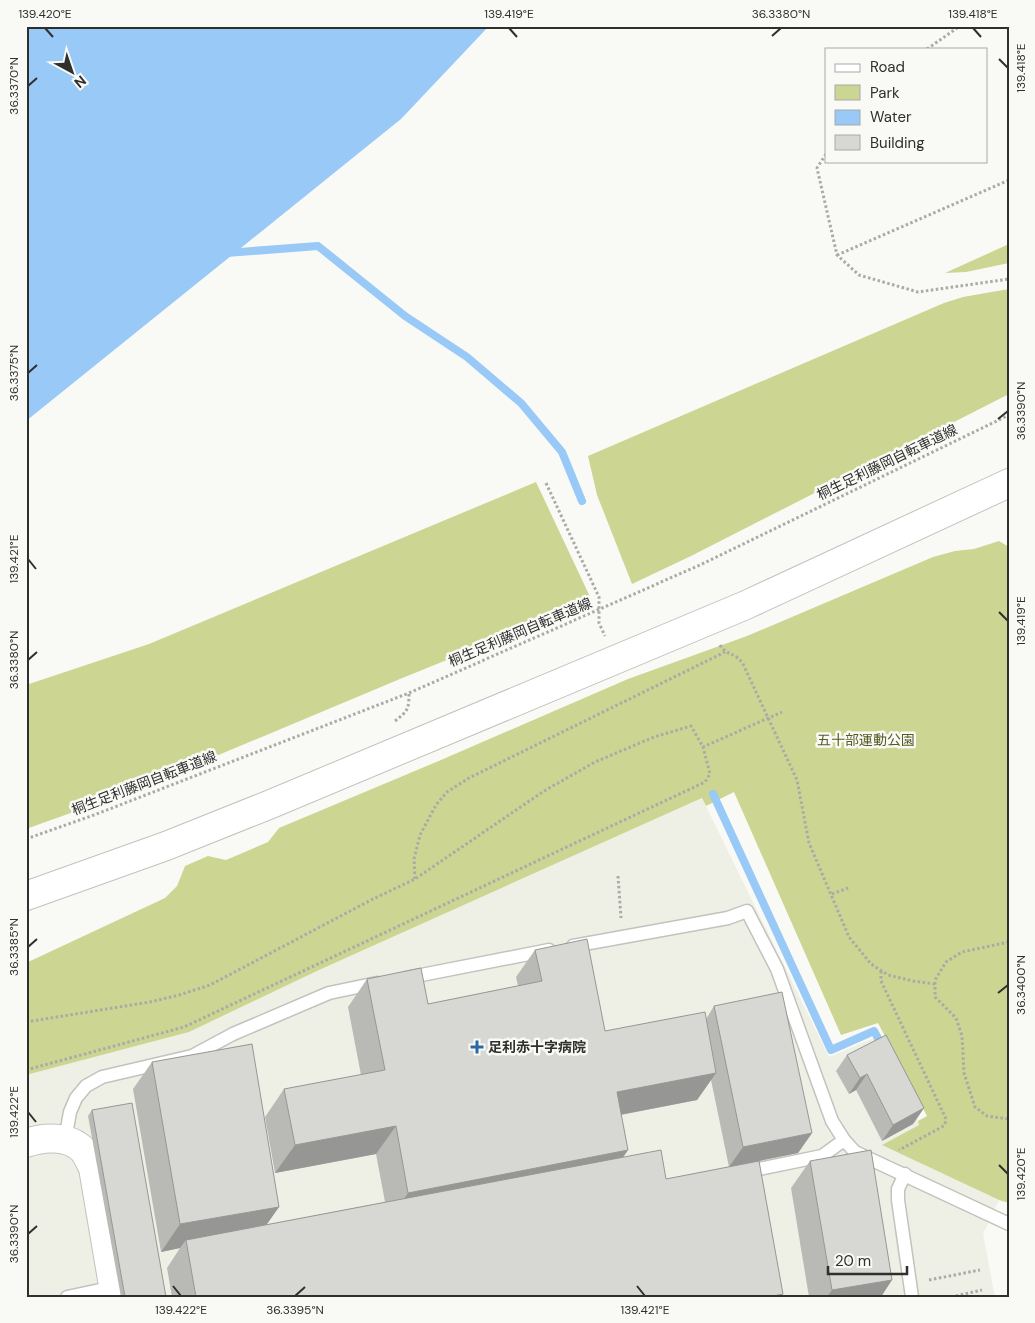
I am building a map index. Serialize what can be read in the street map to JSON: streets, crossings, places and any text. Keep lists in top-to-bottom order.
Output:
{
  "streets": {
    "path": ["桐生足利藤岡自転車道線"]
  },
  "parks": ["五十部運動公園"],
  "places": {
    "health": ["足利赤十字病院"]
  },
  "legend": [
    "Road",
    "Park",
    "Water",
    "Building"
  ],
  "scale_bar": "20 m",
  "north": "bottom right",
  "coordinates": [
    "139.420°E",
    "139.419°E",
    "36.3380°N",
    "139.418°E",
    "36.3370°N",
    "36.3375°N",
    "36.3390°N",
    "139.421°E",
    "36.3385°N",
    "36.3400°N",
    "139.422°E",
    "36.3395°N"
  ]
}
